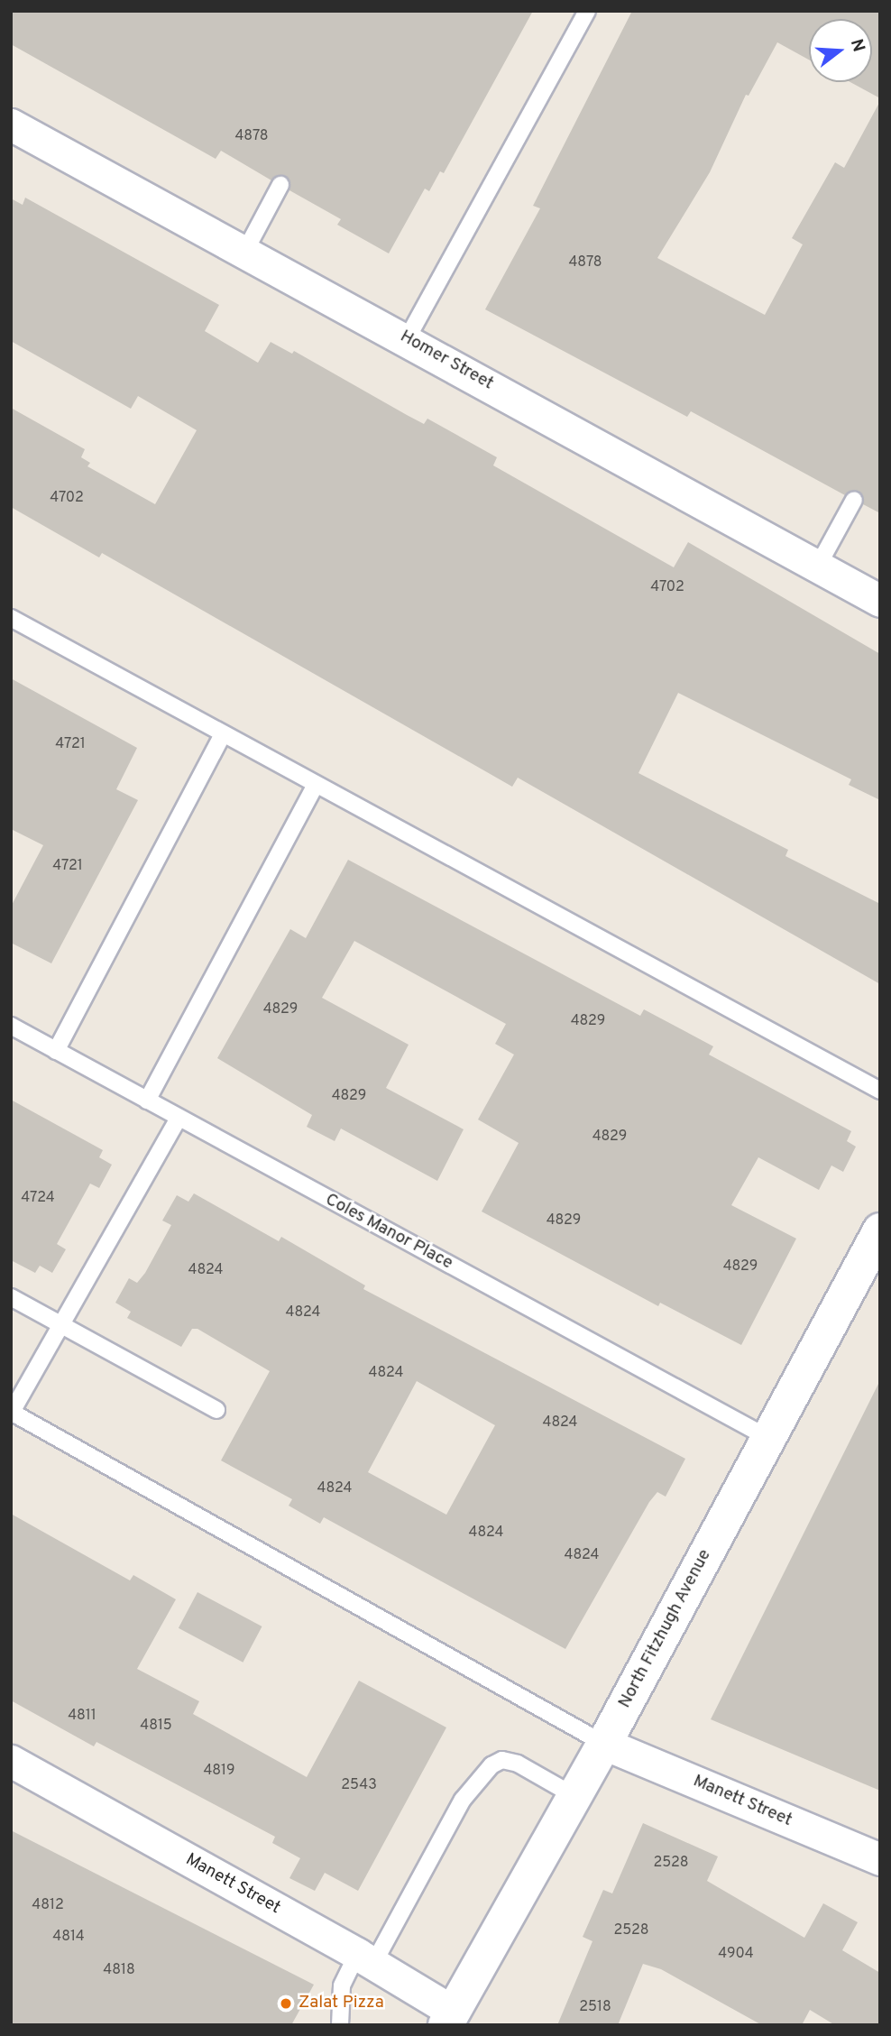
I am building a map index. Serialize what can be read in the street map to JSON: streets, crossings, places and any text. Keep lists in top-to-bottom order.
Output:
{
  "streets": {
    "street": ["Homer Street", "North Fitzhugh Avenue", "Manett Street"],
    "lane": ["Coles Manor Place"]
  },
  "crossings": [
    ["Coles Manor Place", "North Fitzhugh Avenue"],
    ["North Fitzhugh Avenue", "Manett Street"]
  ],
  "places": ["Zalat Pizza"],
  "house_numbers": [
    "4878",
    "4878",
    "4702",
    "4702",
    "4721",
    "4721",
    "4829",
    "4829",
    "4829",
    "4829",
    "4724",
    "4829",
    "4829",
    "4824",
    "4824",
    "4824",
    "4824",
    "4824",
    "4824",
    "4824",
    "4811",
    "4815",
    "4819",
    "2543",
    "2528",
    "4812",
    "2528",
    "4814",
    "4904",
    "4818",
    "2518"
  ],
  "north": "right"
}
